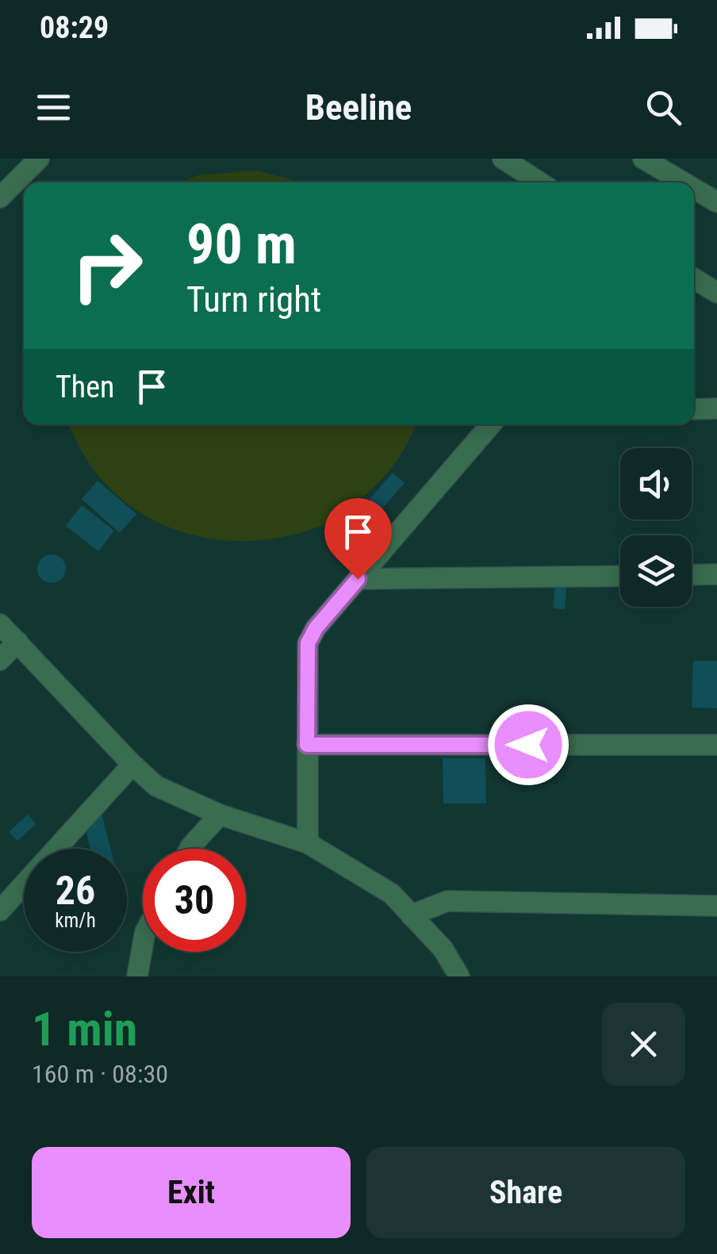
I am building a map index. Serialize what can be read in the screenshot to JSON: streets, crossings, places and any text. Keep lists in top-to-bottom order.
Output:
{
  "page": {
    "status": "08:29",
    "header": "Beeline",
    "turn": ["90 m", "Turn right"],
    "then": "Then",
    "speed": "26 km/h",
    "limit": "30",
    "heading": ["1 min", "160 m · 08:30"],
    "buttons": ["Exit", "Share"]
  }
}
